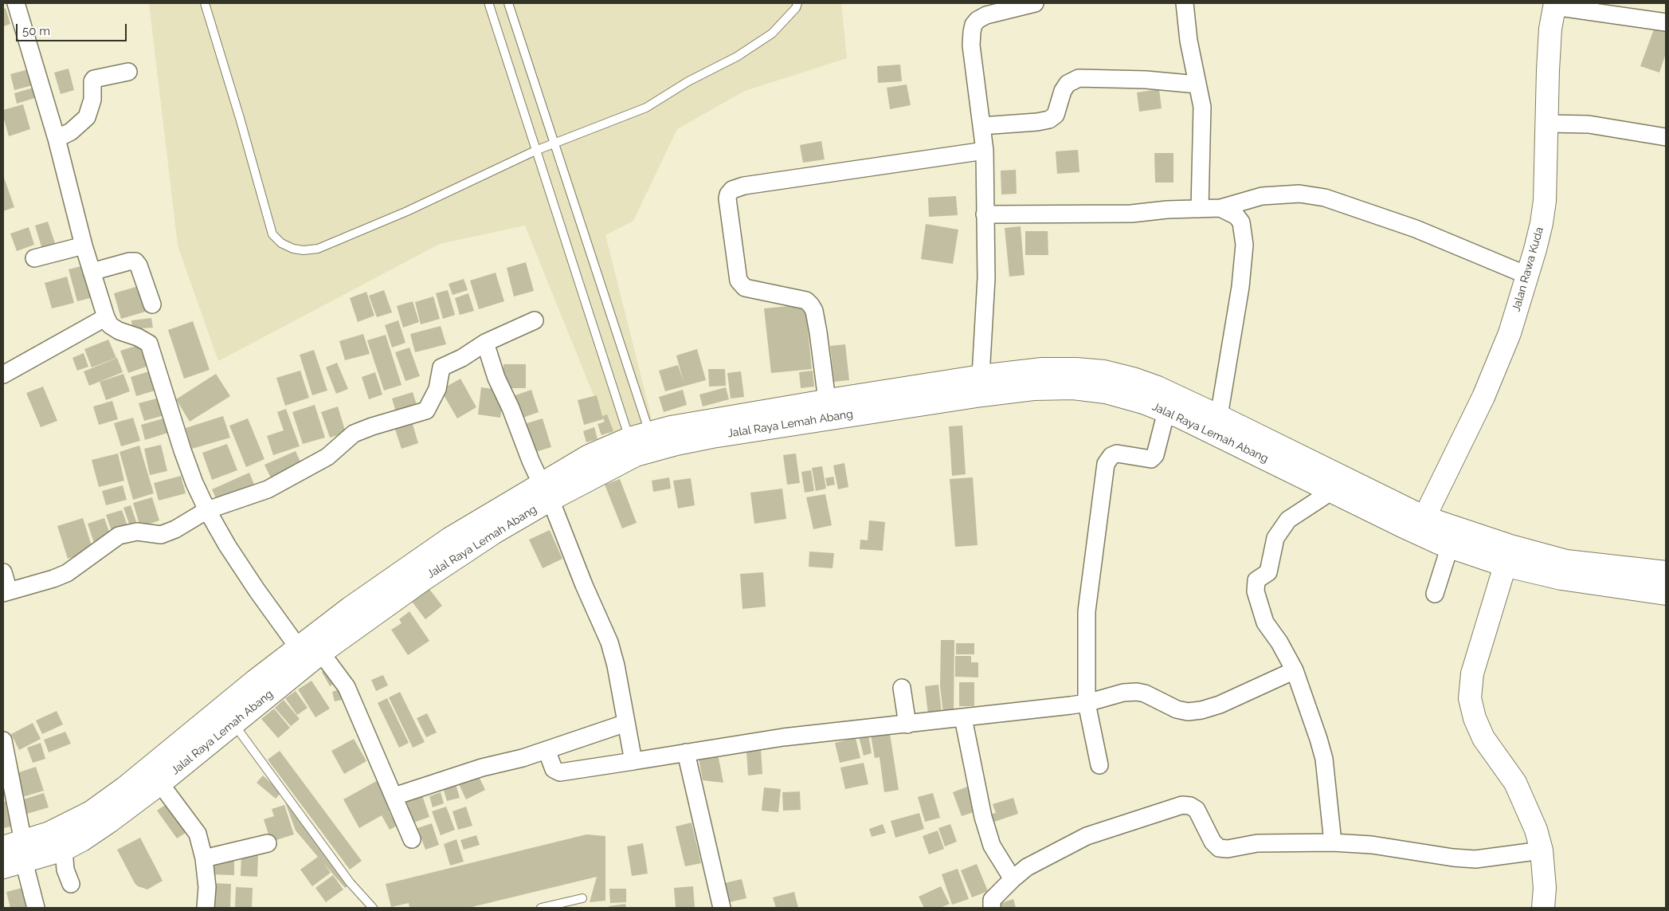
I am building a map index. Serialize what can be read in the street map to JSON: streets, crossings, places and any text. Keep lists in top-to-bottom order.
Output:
{
  "streets": {
    "main road": ["Jalan Rawa Kuda", "Jalal Raya Lemah Abang"]
  },
  "crossings": [
    ["Jalan Rawa Kuda", "Jalal Raya Lemah Abang"]
  ],
  "scale_bar": "50 m"
}
